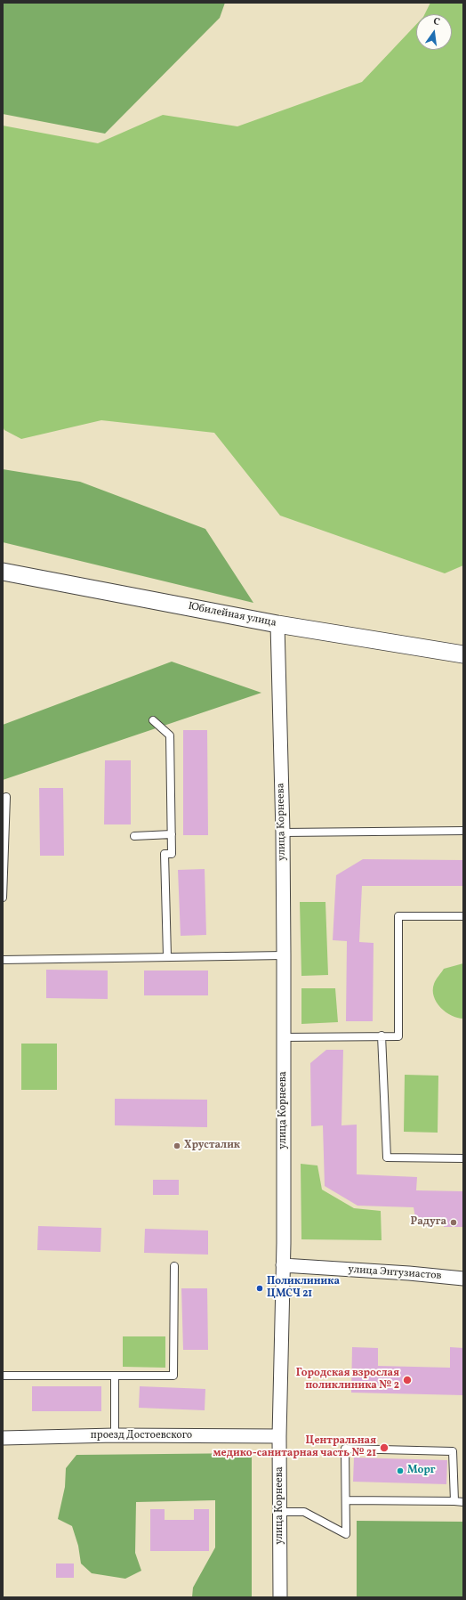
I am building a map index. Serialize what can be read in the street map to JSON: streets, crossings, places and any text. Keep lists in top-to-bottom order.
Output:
{
  "streets": {
    "street": [
      "Юбилейная улица",
      "улица Корнеева",
      "улица Энтузиастов",
      "проезд Достоевского"
    ]
  },
  "crossings": [
    ["Юбилейная улица", "улица Корнеева"],
    ["улица Корнеева", "улица Энтузиастов"],
    ["улица Корнеева", "проезд Достоевского"]
  ],
  "places": [
    "Хрусталик",
    "Радуга",
    "Поликлиника ЦМСЧ 21",
    "Городская взрослая поликлиника № 2",
    "Центральная медико-санитарная часть № 21",
    "Морг"
  ],
  "north": "top"
}
